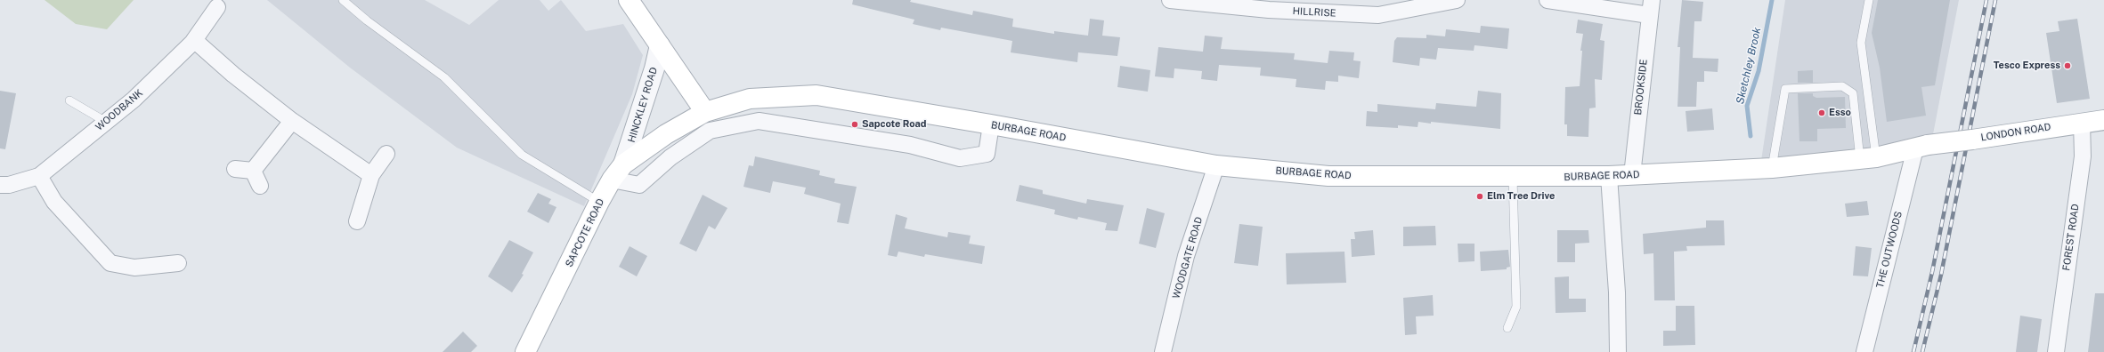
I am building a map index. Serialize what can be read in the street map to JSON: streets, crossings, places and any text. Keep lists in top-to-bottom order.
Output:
{
  "streets": {
    "main road": [
      "HINCKLEY ROAD",
      "BURBAGE ROAD",
      "LONDON ROAD",
      "SAPCOTE ROAD"
    ],
    "street": [
      "HILLRISE",
      "BROOKSIDE",
      "WOODBANK",
      "FOREST ROAD",
      "THE OUTWOODS",
      "WOODGATE ROAD"
    ]
  },
  "crossings": [
    ["BROOKSIDE", "BURBAGE ROAD"],
    ["HINCKLEY ROAD", "BURBAGE ROAD"],
    ["HINCKLEY ROAD", "SAPCOTE ROAD"],
    ["BURBAGE ROAD", "LONDON ROAD"],
    ["BURBAGE ROAD", "SAPCOTE ROAD"],
    ["BURBAGE ROAD", "THE OUTWOODS"],
    ["BURBAGE ROAD", "WOODGATE ROAD"],
    ["LONDON ROAD", "FOREST ROAD"],
    ["LONDON ROAD", "THE OUTWOODS"]
  ],
  "water": ["Sketchley Brook"],
  "places": [
    "Tesco Express",
    "Esso",
    "Sapcote Road",
    "Elm Tree Drive"
  ]
}
